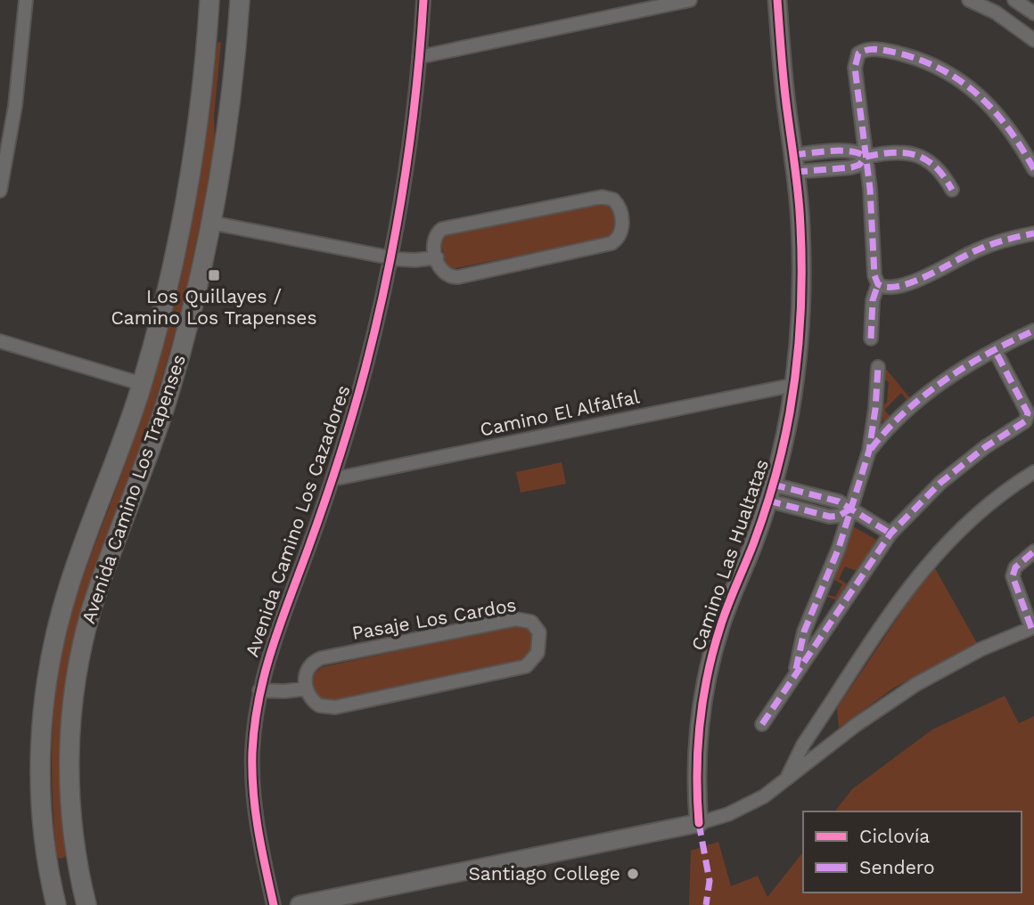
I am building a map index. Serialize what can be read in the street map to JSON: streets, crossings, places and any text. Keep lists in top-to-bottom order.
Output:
{
  "streets": {
    "main road": ["Avenida Camino Los Trapenses"],
    "street": [
      "Camino El Alfalfal",
      "Avenida Camino Los Cazadores",
      "Camino Las Hualtatas",
      "Pasaje Los Cardos"
    ]
  },
  "crossings": [
    ["Camino El Alfalfal", "Avenida Camino Los Cazadores"],
    ["Camino El Alfalfal", "Camino Las Hualtatas"]
  ],
  "places": {
    "transit": ["Los Quillayes / Camino Los Trapenses"],
    "other": ["Santiago College"]
  },
  "legend": ["Ciclovía", "Sendero"]
}
